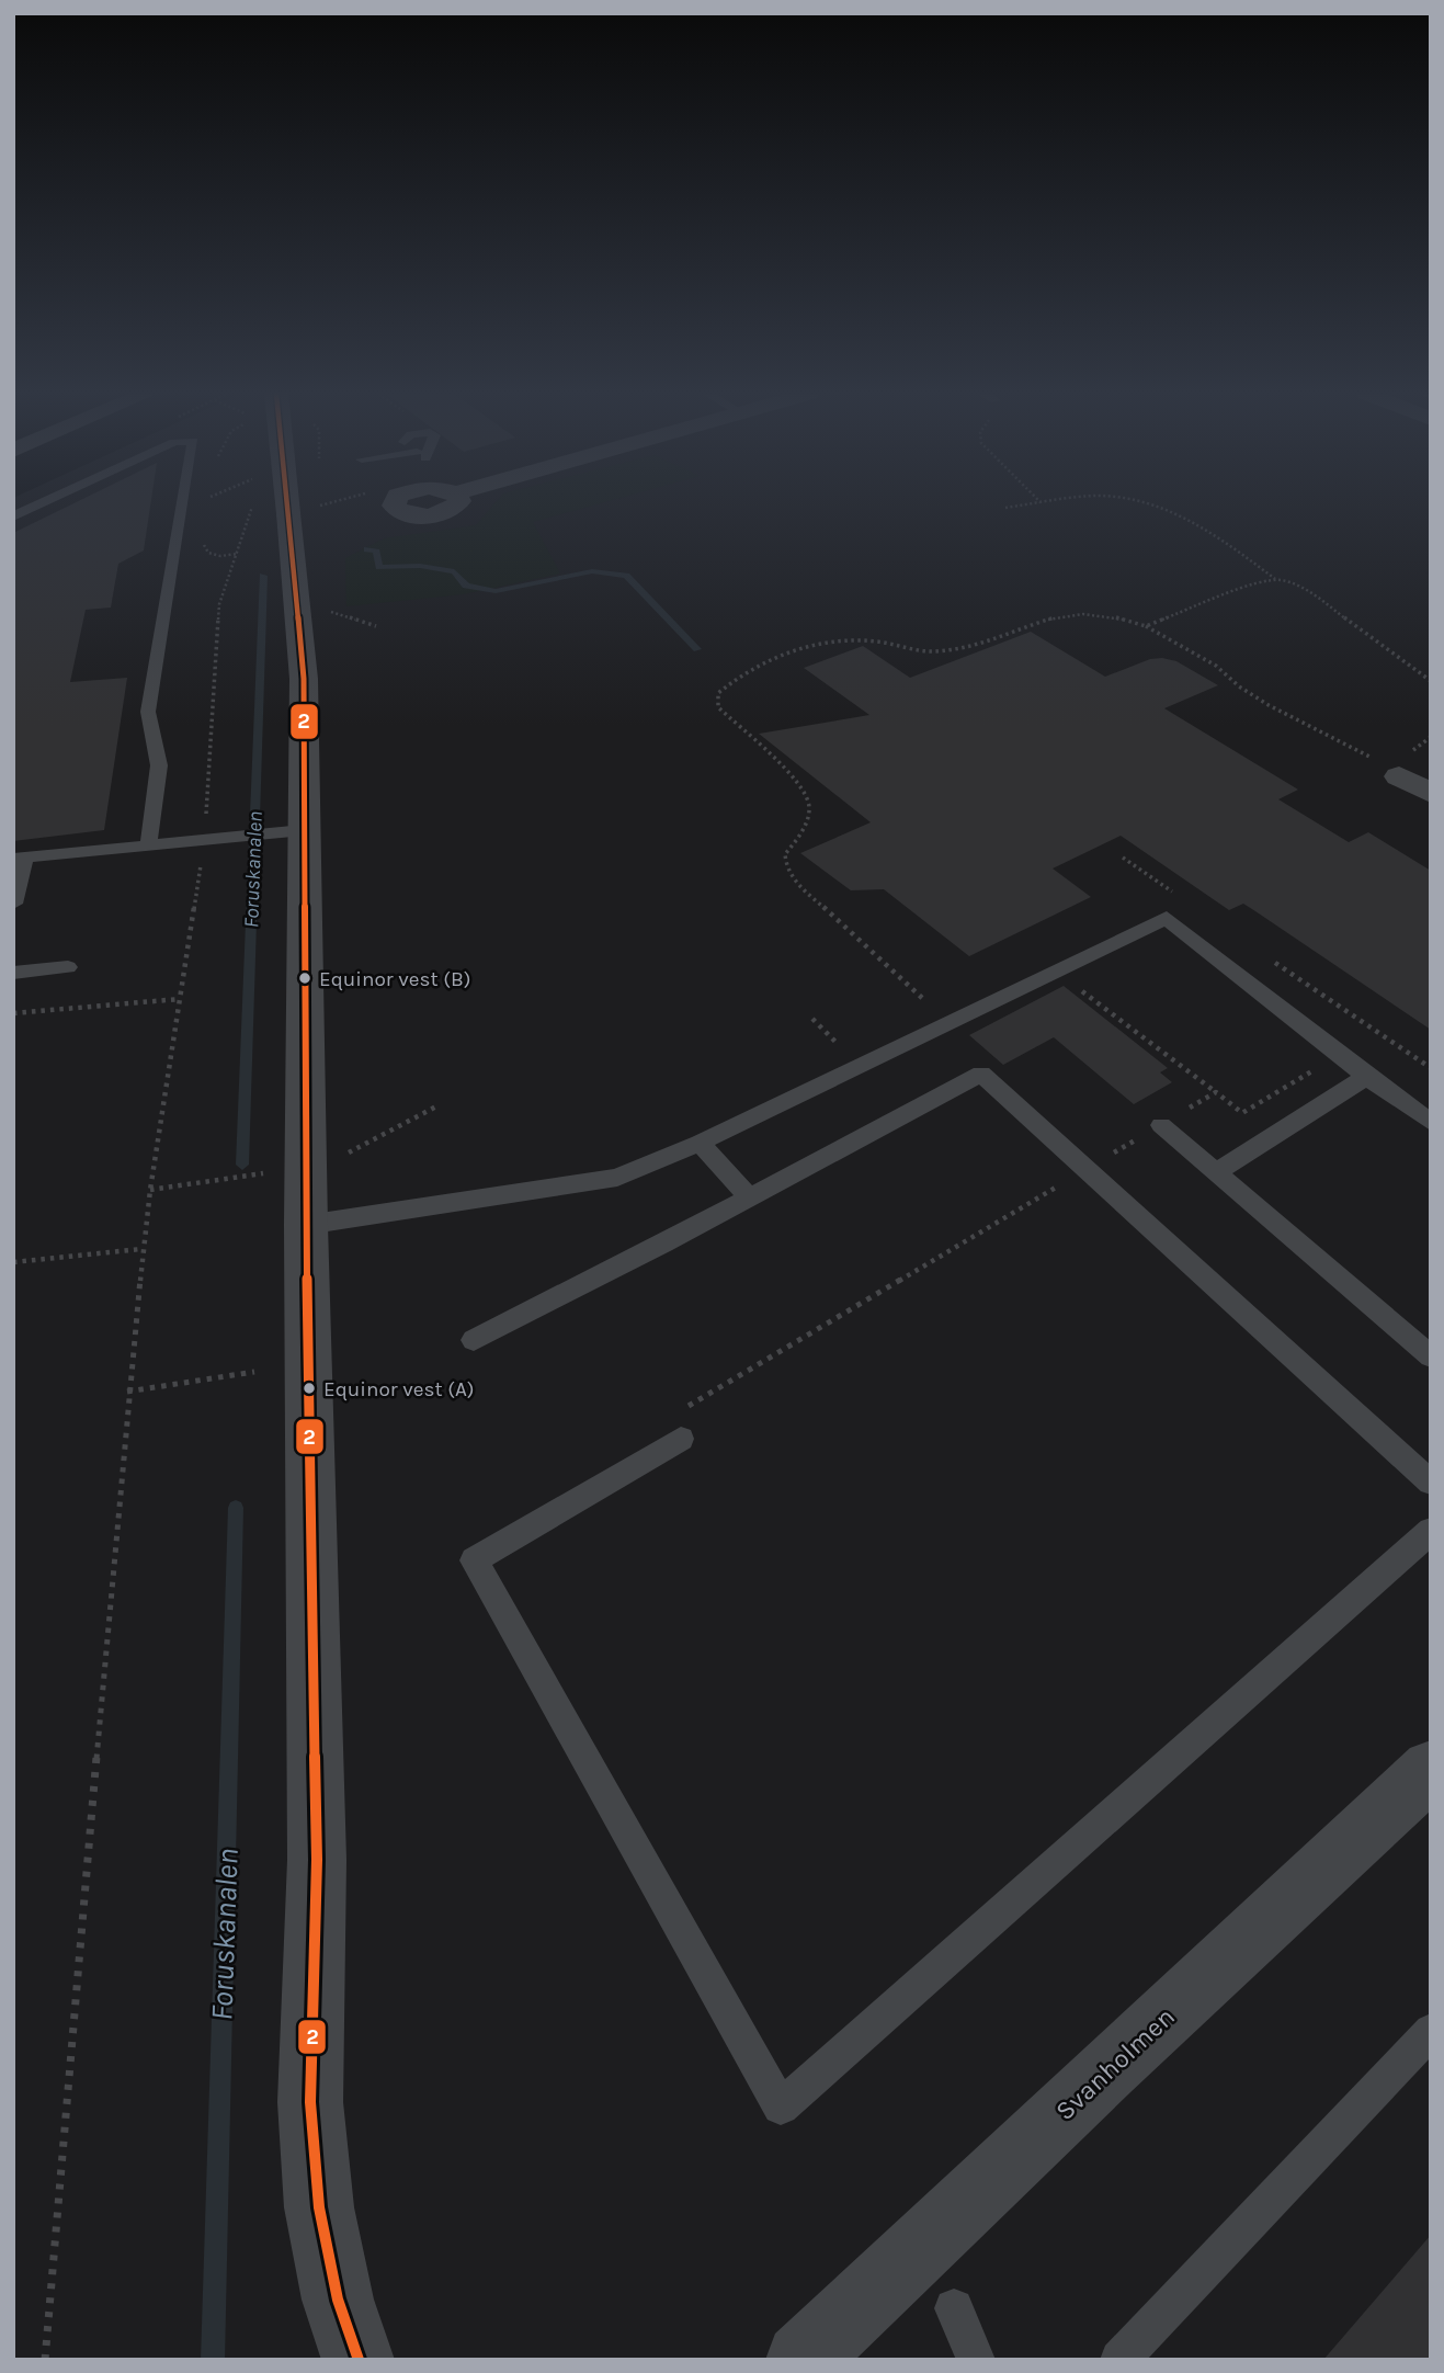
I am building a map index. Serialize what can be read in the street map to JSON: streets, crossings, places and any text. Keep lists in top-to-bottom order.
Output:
{
  "streets": {
    "street": ["Svanholmen"]
  },
  "water": ["Foruskanalen"],
  "places": ["Equinor vest (B)", "Equinor vest (A)"],
  "lines": ["transit line 2"]
}
